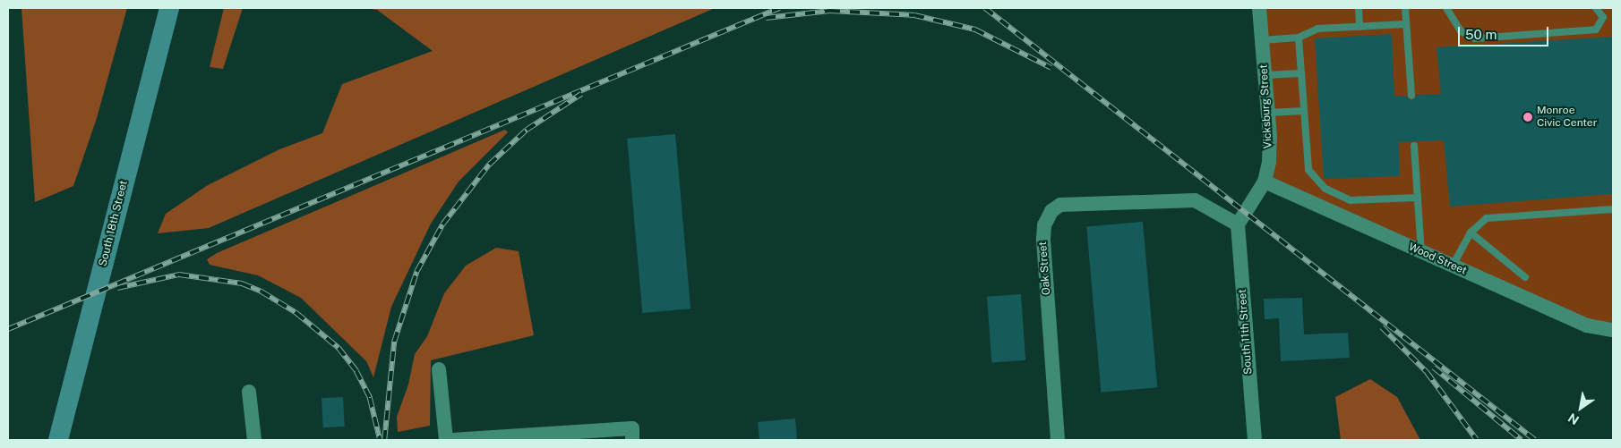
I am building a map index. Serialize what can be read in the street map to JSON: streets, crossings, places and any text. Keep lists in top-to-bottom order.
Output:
{
  "streets": {
    "main road": ["South 18th Street"],
    "street": [
      "Vicksburg Street",
      "Wood Street",
      "Oak Street",
      "South 11th Street"
    ]
  },
  "crossings": [
    ["Vicksburg Street", "Wood Street"],
    ["Vicksburg Street", "Oak Street"],
    ["Vicksburg Street", "South 11th Street"],
    ["Oak Street", "South 11th Street"]
  ],
  "places": ["Monroe Civic Center"],
  "scale_bar": "50 m",
  "north": "bottom left"
}
